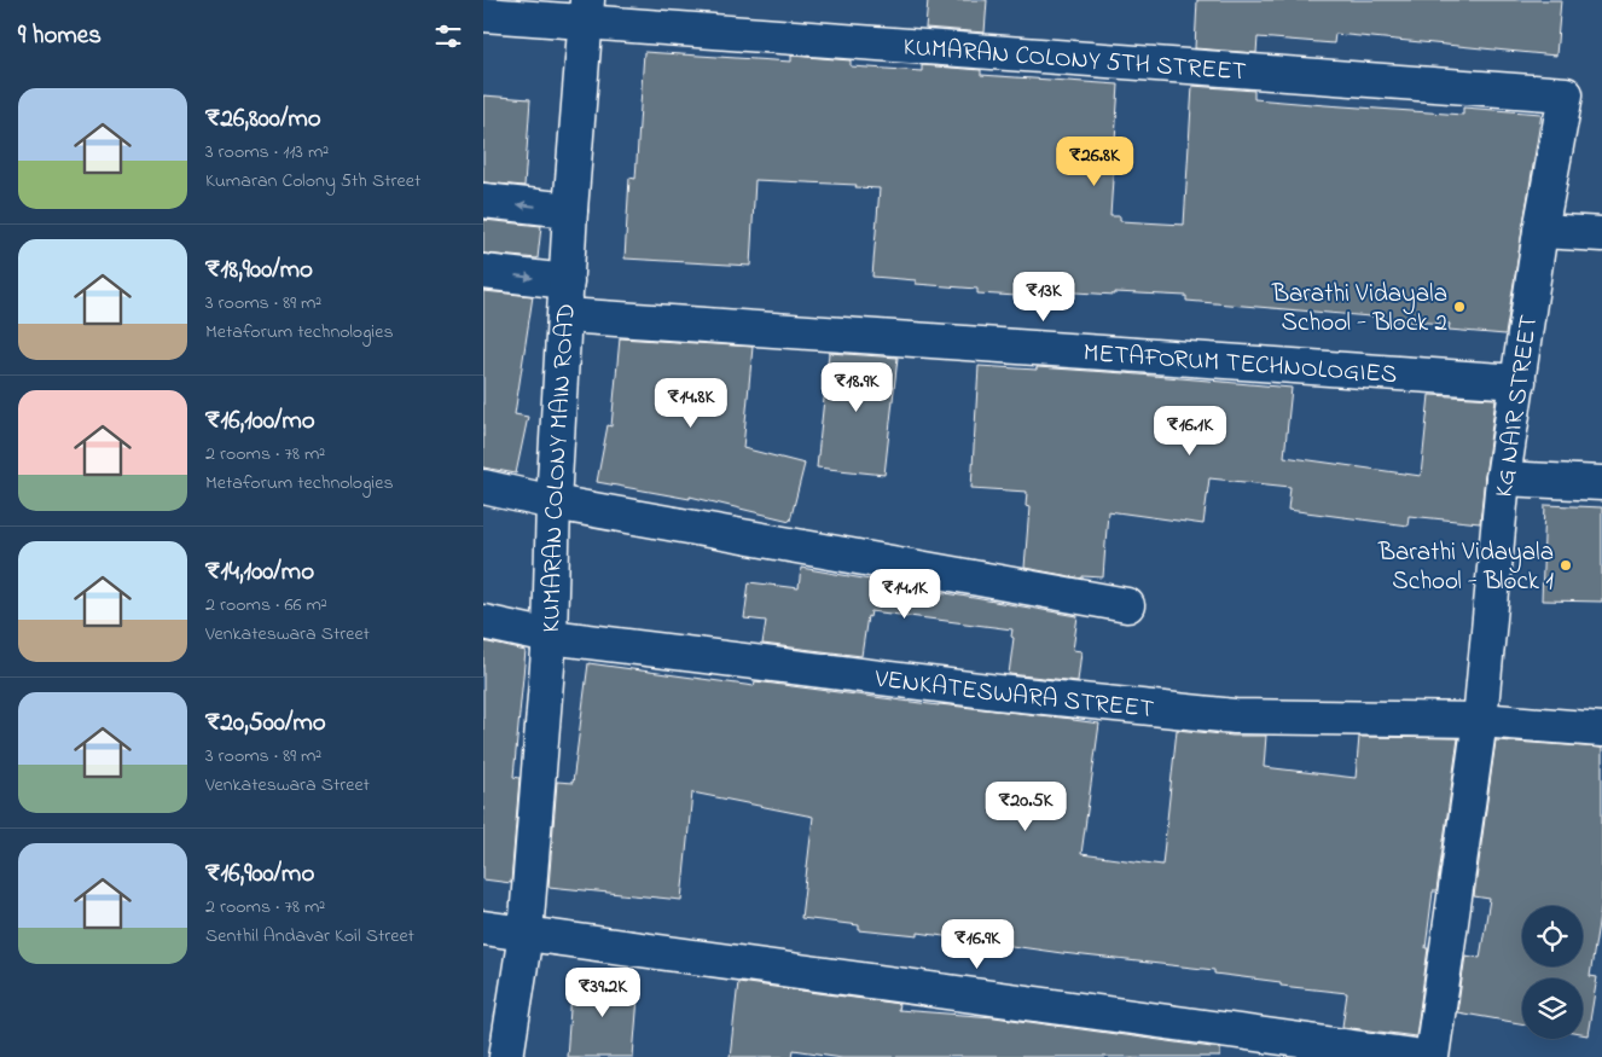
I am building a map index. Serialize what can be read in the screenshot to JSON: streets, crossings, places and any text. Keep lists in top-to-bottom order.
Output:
{
  "streets": {
    "street": [
      "KUMARAN COLONY 5TH STREET",
      "METAFORUM TECHNOLOGIES",
      "KG NAIR STREET",
      "KUMARAN COLONY MAIN ROAD",
      "VENKATESWARA STREET"
    ]
  },
  "crossings": [
    ["KUMARAN COLONY 5TH STREET", "KG NAIR STREET"],
    ["KUMARAN COLONY 5TH STREET", "KUMARAN COLONY MAIN ROAD"],
    ["METAFORUM TECHNOLOGIES", "KG NAIR STREET"],
    ["METAFORUM TECHNOLOGIES", "KUMARAN COLONY MAIN ROAD"],
    ["KG NAIR STREET", "VENKATESWARA STREET"],
    ["KUMARAN COLONY MAIN ROAD", "VENKATESWARA STREET"]
  ],
  "places": ["Barathi Vidayala School - Block 2", "Barathi Vidayala School - Block 1"],
  "page": {
    "heading": "9 homes",
    "list": [
      {
        "name": "₹26,800/mo",
        "note": "3 rooms · 113 m² · Kumaran Colony 5th Street"
      },
      {
        "name": "₹18,900/mo",
        "note": "3 rooms · 89 m² · Metaforum technologies"
      },
      {
        "name": "₹16,100/mo",
        "note": "2 rooms · 78 m² · Metaforum technologies"
      },
      {
        "name": "₹14,100/mo",
        "note": "2 rooms · 66 m² · Venkateswara Street"
      },
      {
        "name": "₹20,500/mo",
        "note": "3 rooms · 89 m² · Venkateswara Street"
      },
      {
        "name": "₹16,900/mo",
        "note": "2 rooms · 78 m² · Senthil Andavar Koil Street"
      }
    ],
    "price": [
      "₹26.8K",
      "₹13K",
      "₹18.9K",
      "₹14.8K",
      "₹16.1K",
      "₹14.1K",
      "₹20.5K",
      "₹16.9K",
      "₹39.2K"
    ]
  }
}
